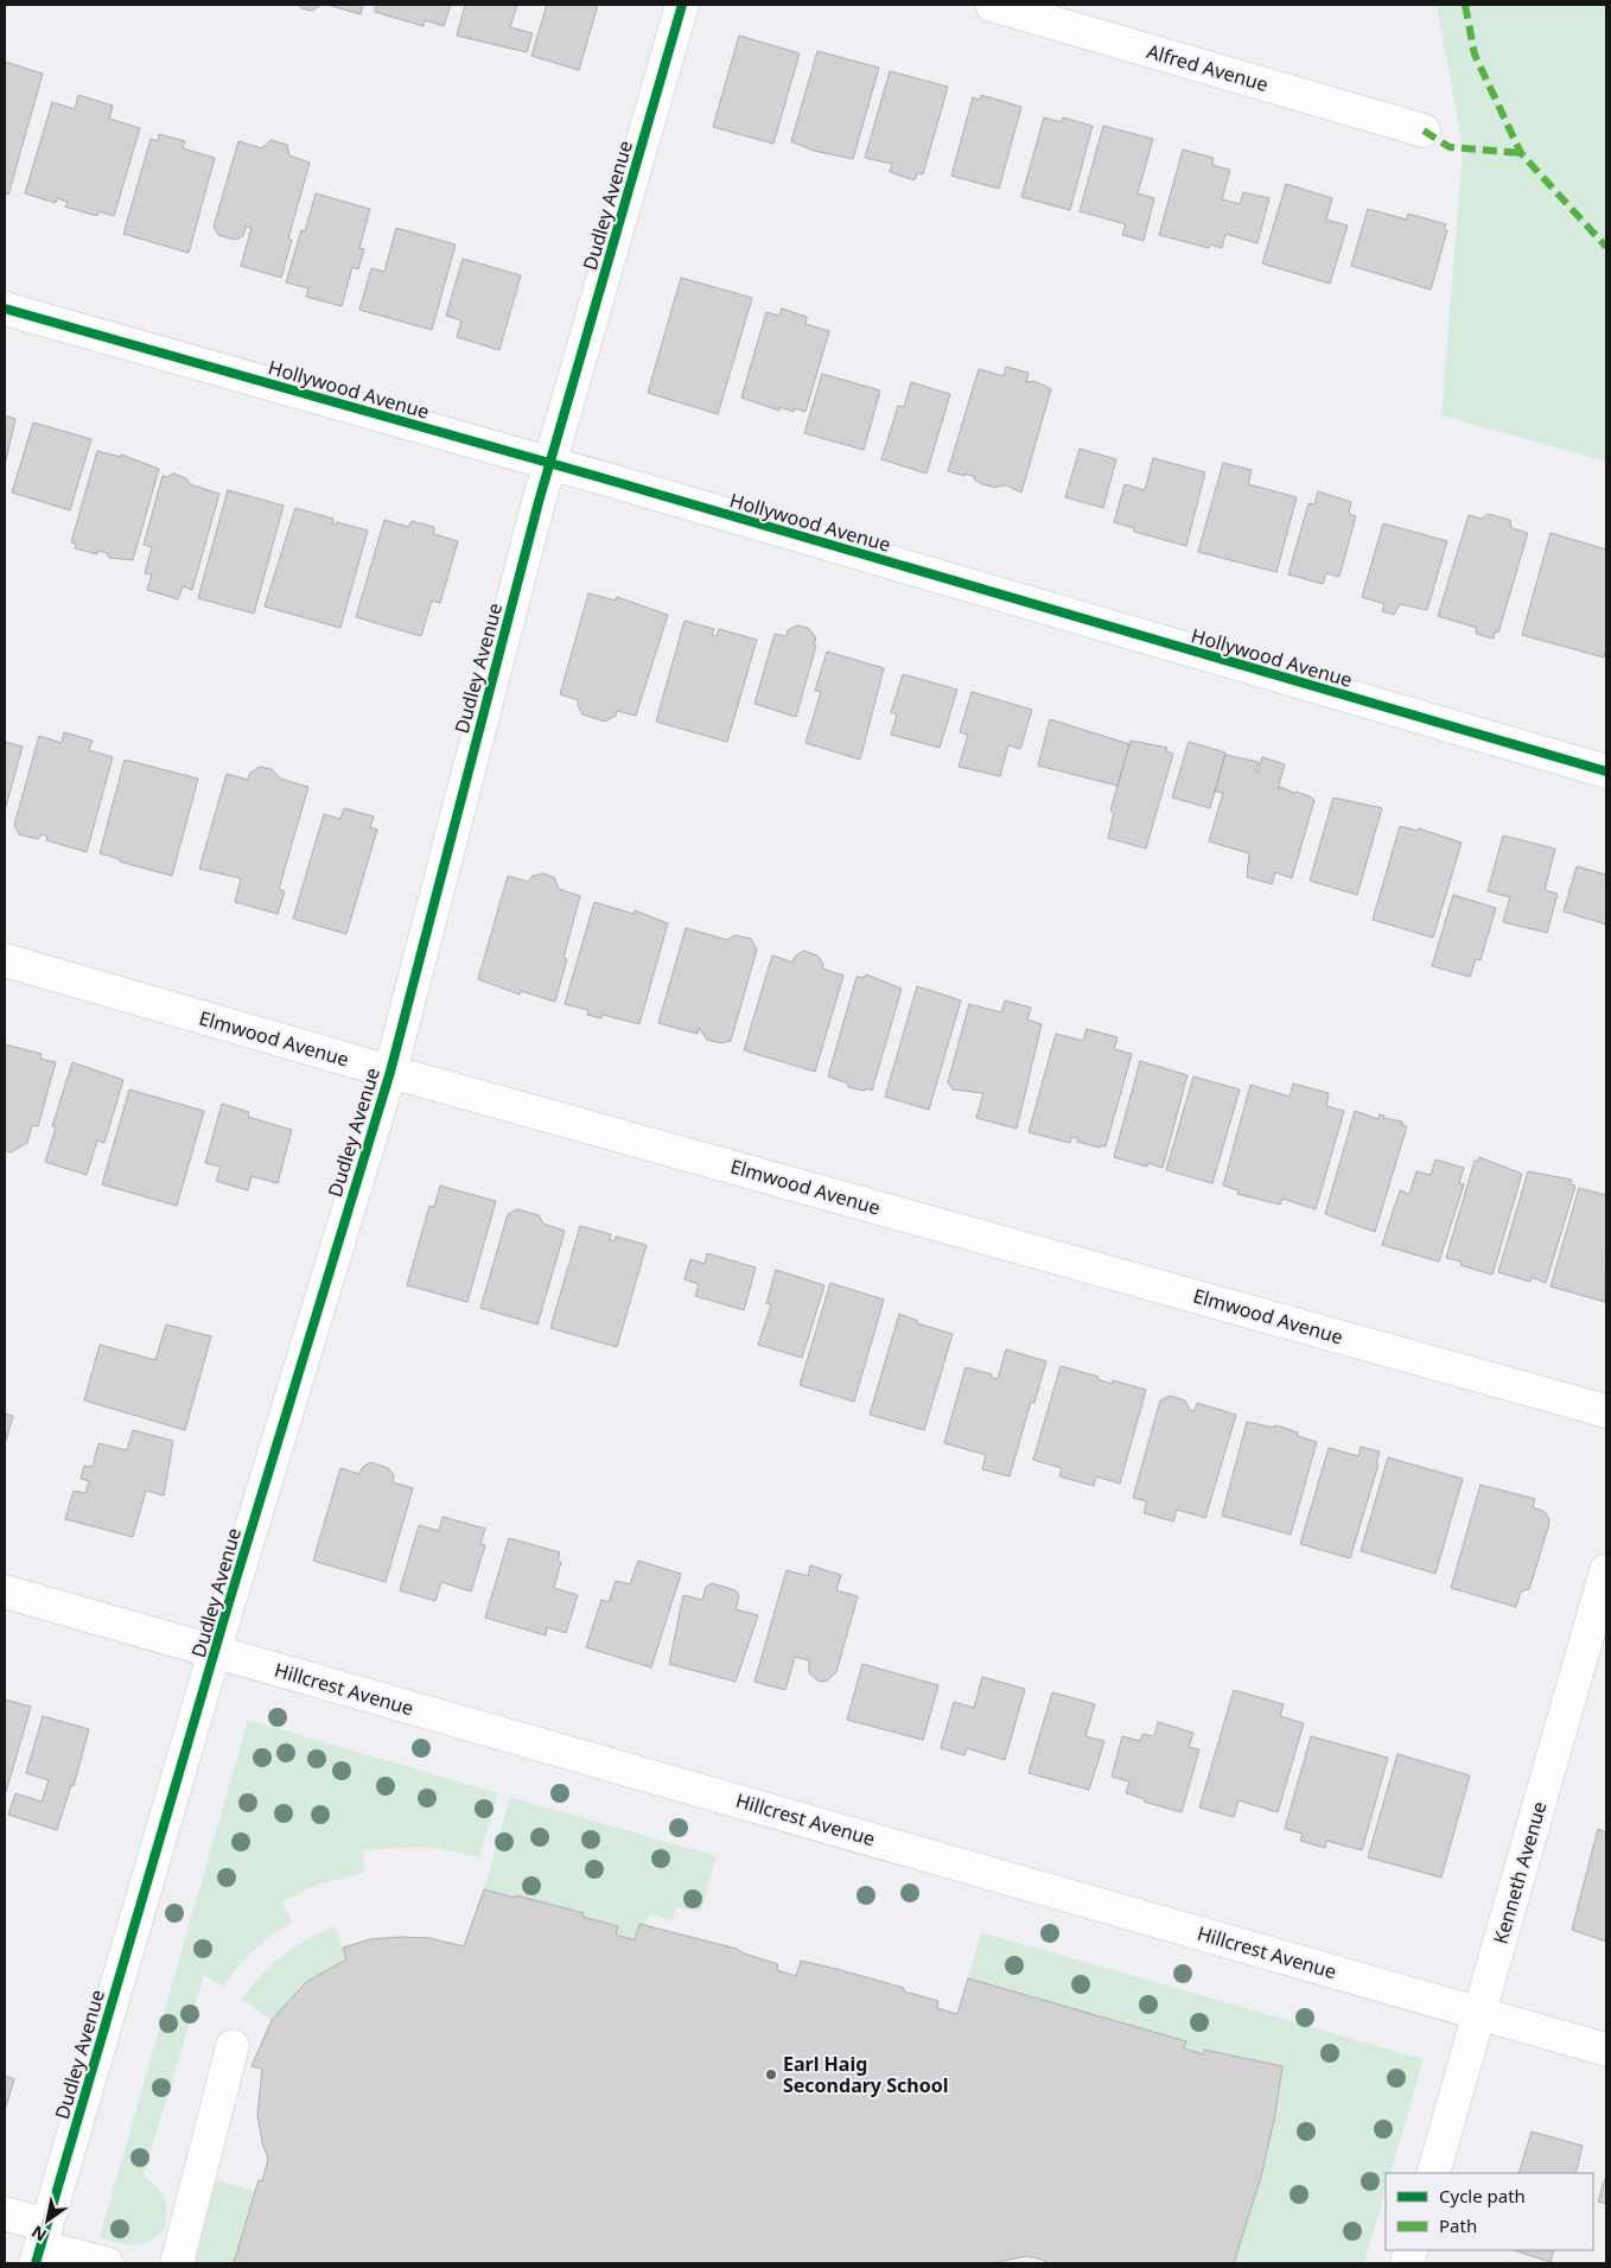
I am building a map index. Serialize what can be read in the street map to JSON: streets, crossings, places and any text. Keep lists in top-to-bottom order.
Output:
{
  "streets": {
    "street": [
      "Alfred Avenue",
      "Dudley Avenue",
      "Hollywood Avenue",
      "Elmwood Avenue",
      "Hillcrest Avenue",
      "Kenneth Avenue"
    ]
  },
  "crossings": [
    ["Dudley Avenue", "Hollywood Avenue"],
    ["Dudley Avenue", "Elmwood Avenue"],
    ["Dudley Avenue", "Hillcrest Avenue"],
    ["Hillcrest Avenue", "Kenneth Avenue"]
  ],
  "places": ["Earl Haig Secondary School"],
  "legend": ["Cycle path", "Path"],
  "north": "bottom left"
}
